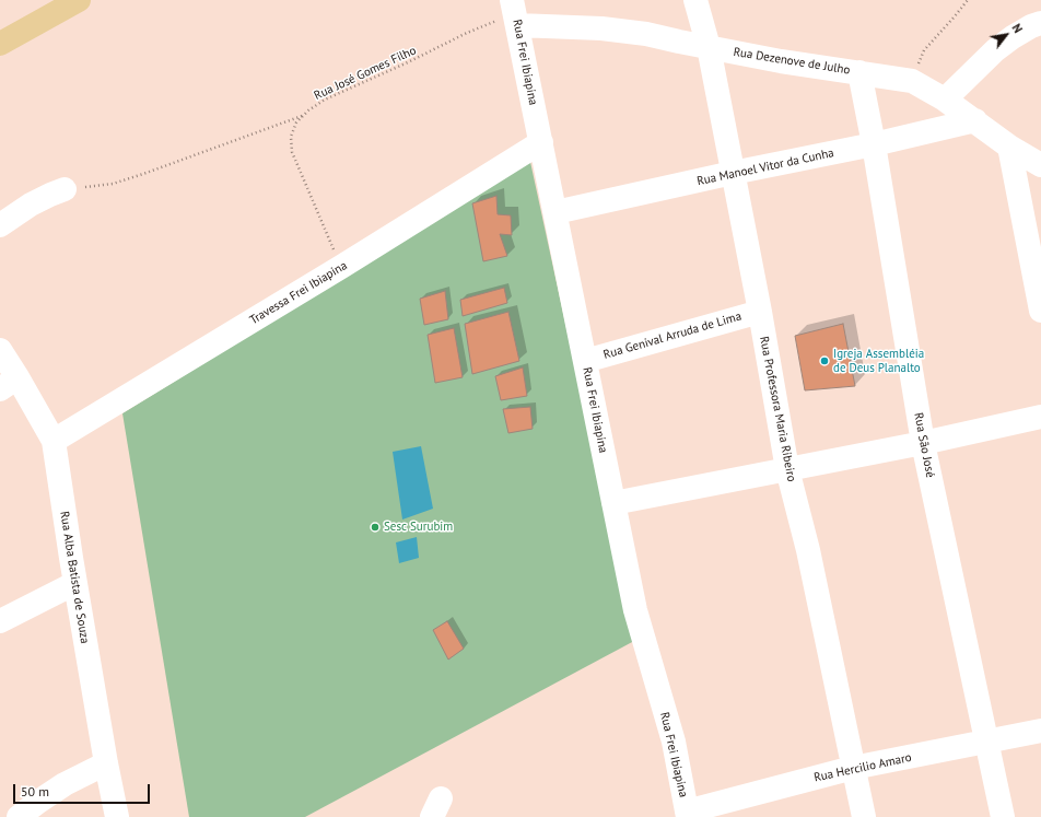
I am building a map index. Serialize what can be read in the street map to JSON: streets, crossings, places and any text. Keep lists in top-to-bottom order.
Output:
{
  "streets": {
    "street": [
      "Rua Dezenove de Julho",
      "Rua Frei Ibiapina",
      "Rua Manoel Vitor da Cunha",
      "Travessa Frei Ibiapina",
      "Rua Genival Arruda de Lima",
      "Rua Professora Maria Ribeiro",
      "Rua São José",
      "Rua Alba Batista de Souza",
      "Rua Hercilio Amaro"
    ],
    "path": ["Rua José Gomes Filho"]
  },
  "crossings": [
    ["Rua Dezenove de Julho", "Rua Frei Ibiapina"],
    ["Rua Dezenove de Julho", "Rua José Gomes Filho"],
    ["Rua Dezenove de Julho", "Rua Manoel Vitor da Cunha"],
    ["Rua Dezenove de Julho", "Rua Professora Maria Ribeiro"],
    ["Rua Dezenove de Julho", "Rua São José"],
    ["Rua Frei Ibiapina", "Rua José Gomes Filho"],
    ["Rua Frei Ibiapina", "Rua Manoel Vitor da Cunha"],
    ["Rua Frei Ibiapina", "Travessa Frei Ibiapina"],
    ["Rua Frei Ibiapina", "Rua Genival Arruda de Lima"],
    ["Rua Frei Ibiapina", "Rua Hercilio Amaro"],
    ["Rua José Gomes Filho", "Travessa Frei Ibiapina"],
    ["Rua Manoel Vitor da Cunha", "Rua Professora Maria Ribeiro"],
    ["Rua Manoel Vitor da Cunha", "Rua São José"],
    ["Travessa Frei Ibiapina", "Rua Alba Batista de Souza"],
    ["Rua Genival Arruda de Lima", "Rua Professora Maria Ribeiro"],
    ["Rua Professora Maria Ribeiro", "Rua Hercilio Amaro"],
    ["Rua São José", "Rua Hercilio Amaro"]
  ],
  "places": ["Igreja Assembléia de Deus Planalto", "Sesc Surubim"],
  "scale_bar": "50 m",
  "north": "top right"
}
